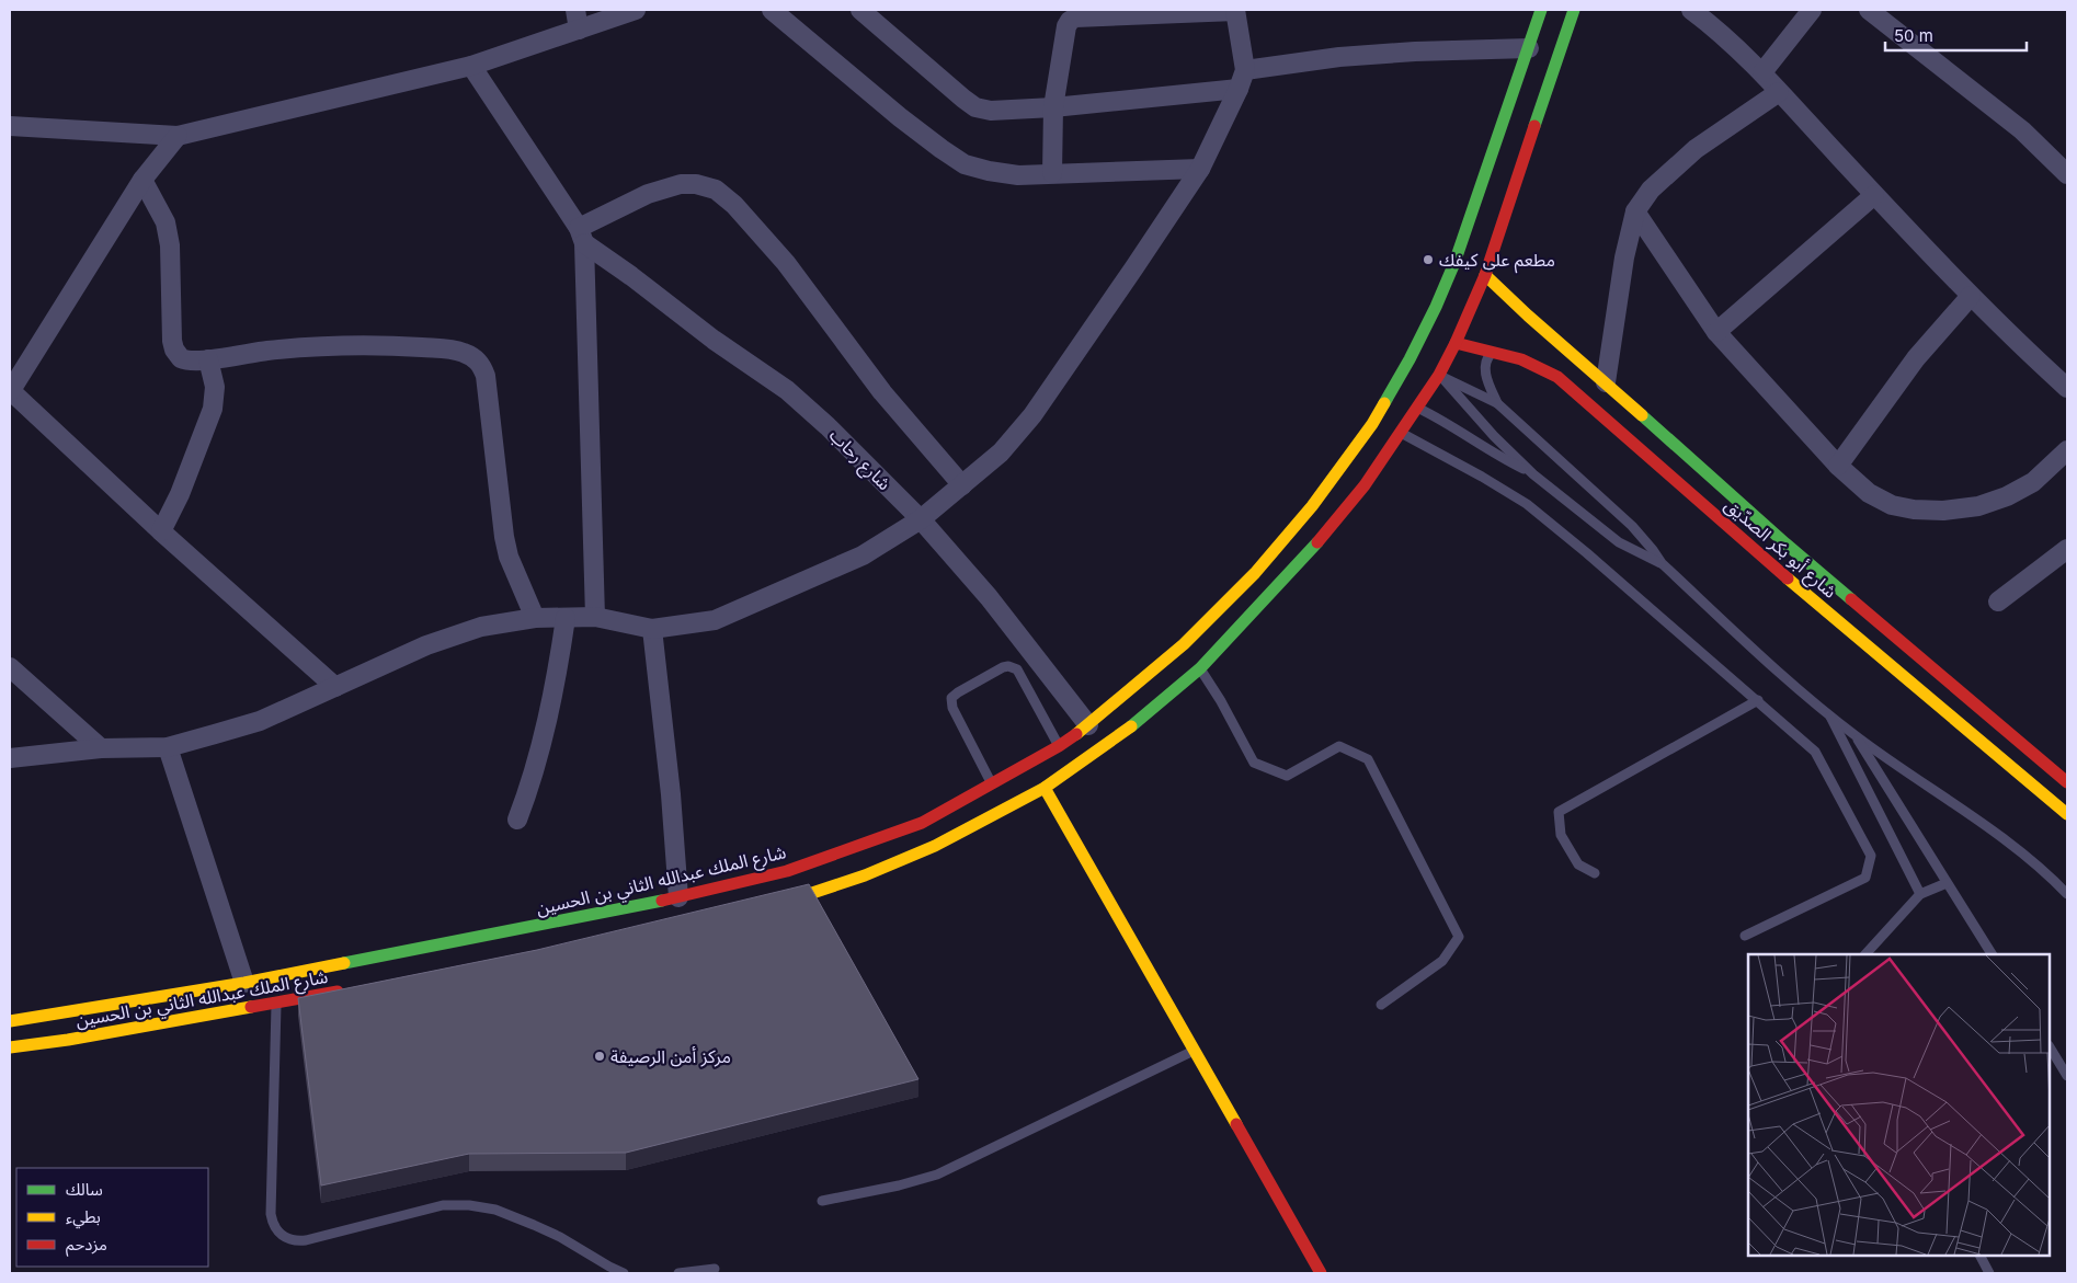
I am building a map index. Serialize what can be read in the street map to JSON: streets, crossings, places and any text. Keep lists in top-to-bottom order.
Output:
{
  "streets": {
    "main road": ["شارع أبو بكر الصدّيق", "شارع الملك عبدالله الثاني بن الحسين"],
    "street": ["شارع رحاب"]
  },
  "crossings": [
    ["شارع رحاب", "شارع الملك عبدالله الثاني بن الحسين"]
  ],
  "places": ["مطعم على كيفك", "مركز أمن الرصيفة"],
  "legend": ["سالك", "بطيء", "مزدحم"],
  "scale_bar": "50 m"
}
